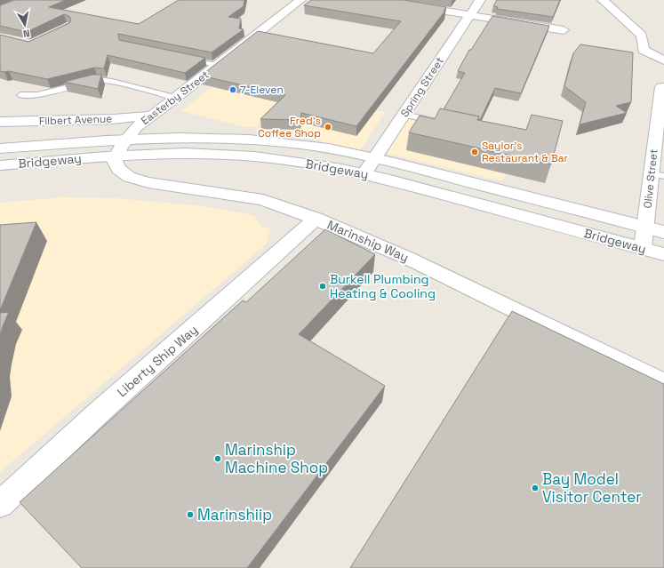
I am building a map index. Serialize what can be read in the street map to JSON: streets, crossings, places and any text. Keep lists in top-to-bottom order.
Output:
{
  "streets": {
    "street": [
      "Spring Street",
      "Easterby Street",
      "Filbert Avenue",
      "Bridgeway",
      "Olive Street",
      "Marinship Way",
      "Liberty Ship Way"
    ]
  },
  "crossings": [
    ["Spring Street", "Bridgeway"],
    ["Easterby Street", "Filbert Avenue"],
    ["Easterby Street", "Bridgeway"],
    ["Easterby Street", "Marinship Way"],
    ["Bridgeway", "Olive Street"],
    ["Bridgeway", "Marinship Way"],
    ["Marinship Way", "Liberty Ship Way"]
  ],
  "places": [
    "7-Eleven",
    "Fred's Coffee Shop",
    "Saylor's Restaurant & Bar",
    "Burkell Plumbing Heating & Cooling",
    "Marinship Machine Shop",
    "Bay Model Visitor Center",
    "Marinshiip"
  ],
  "north": "bottom"
}
